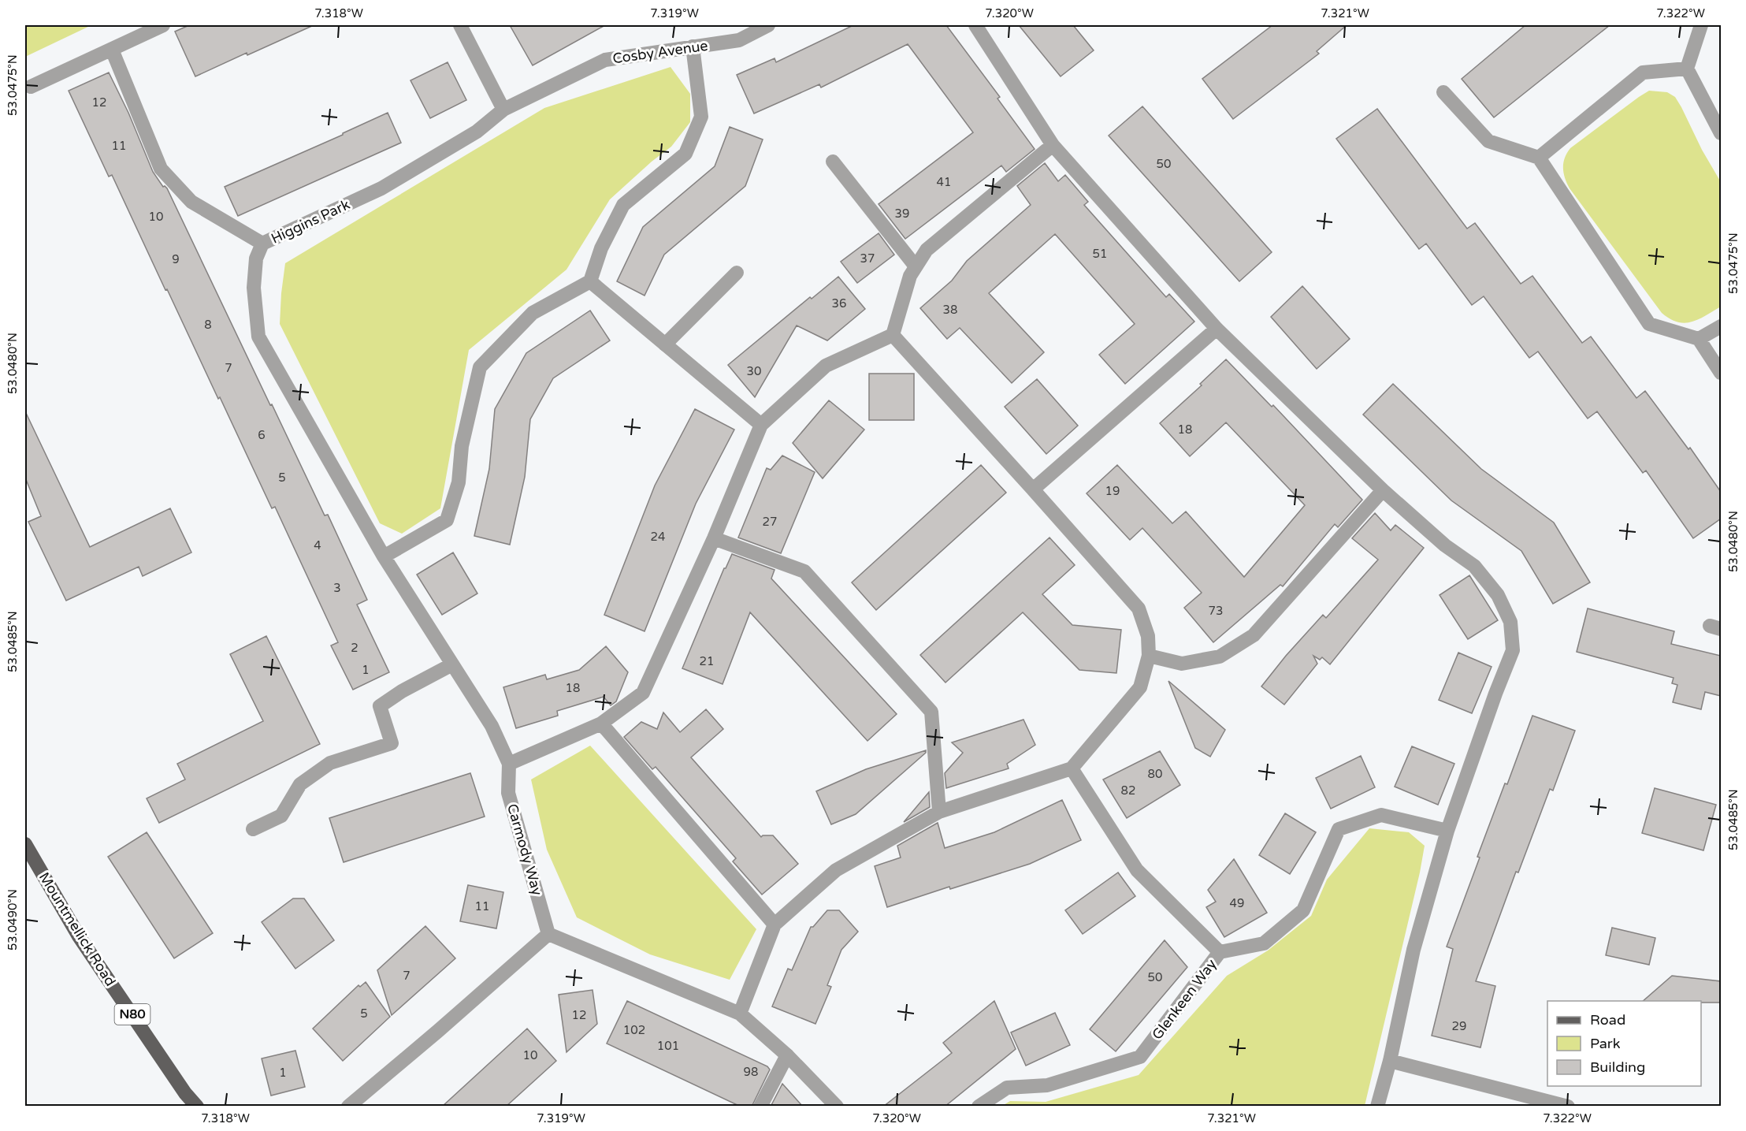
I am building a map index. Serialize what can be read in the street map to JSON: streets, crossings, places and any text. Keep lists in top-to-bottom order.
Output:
{
  "streets": {
    "main road": ["Mountmellick Road", "N80"],
    "street": [
      "Cosby Avenue",
      "Higgins Park",
      "Carmody Way",
      "Glenkeen Way"
    ]
  },
  "crossings": [
    ["Cosby Avenue", "Higgins Park"]
  ],
  "house_numbers": [
    "12",
    "11",
    "50",
    "41",
    "39",
    "10",
    "51",
    "37",
    "9",
    "36",
    "38",
    "8",
    "7",
    "30",
    "18",
    "6",
    "5",
    "19",
    "27",
    "24",
    "4",
    "3",
    "73",
    "2",
    "21",
    "1",
    "18",
    "80",
    "82",
    "49",
    "11",
    "7",
    "50",
    "5",
    "12",
    "29",
    "102",
    "101",
    "10",
    "98",
    "1"
  ],
  "legend": ["Road", "Park", "Building"],
  "coordinates": [
    "7.318°W",
    "7.319°W",
    "7.320°W",
    "7.321°W",
    "7.322°W",
    "53.0475°N",
    "53.0480°N",
    "53.0485°N",
    "53.0490°N"
  ]
}
